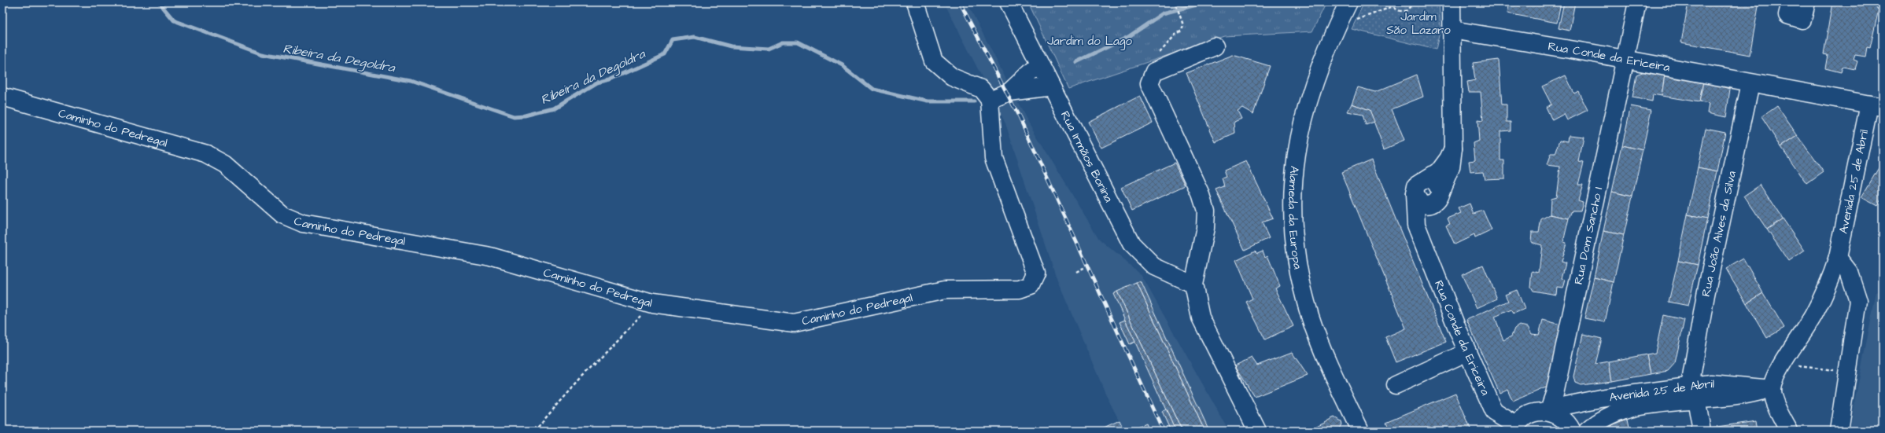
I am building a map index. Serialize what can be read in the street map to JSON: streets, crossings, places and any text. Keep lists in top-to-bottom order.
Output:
{
  "streets": {
    "street": [
      "Rua Conde da Ericeira",
      "Caminho do Pedregal",
      "Rua Irmãos Bonina",
      "Avenida 25 de Abril",
      "Alameda da Europa",
      "Rua João Alves da Silva",
      "Rua Dom Sancho I"
    ]
  },
  "crossings": [
    ["Rua Conde da Ericeira", "Avenida 25 de Abril"],
    ["Rua Conde da Ericeira", "Rua João Alves da Silva"],
    ["Rua Conde da Ericeira", "Rua Dom Sancho I"],
    ["Avenida 25 de Abril", "Rua João Alves da Silva"],
    ["Avenida 25 de Abril", "Rua Dom Sancho I"]
  ],
  "water": ["Ribeira da Degoldra"],
  "parks": ["Jardim São Lazaro", "Jardim do Lago"]
}
